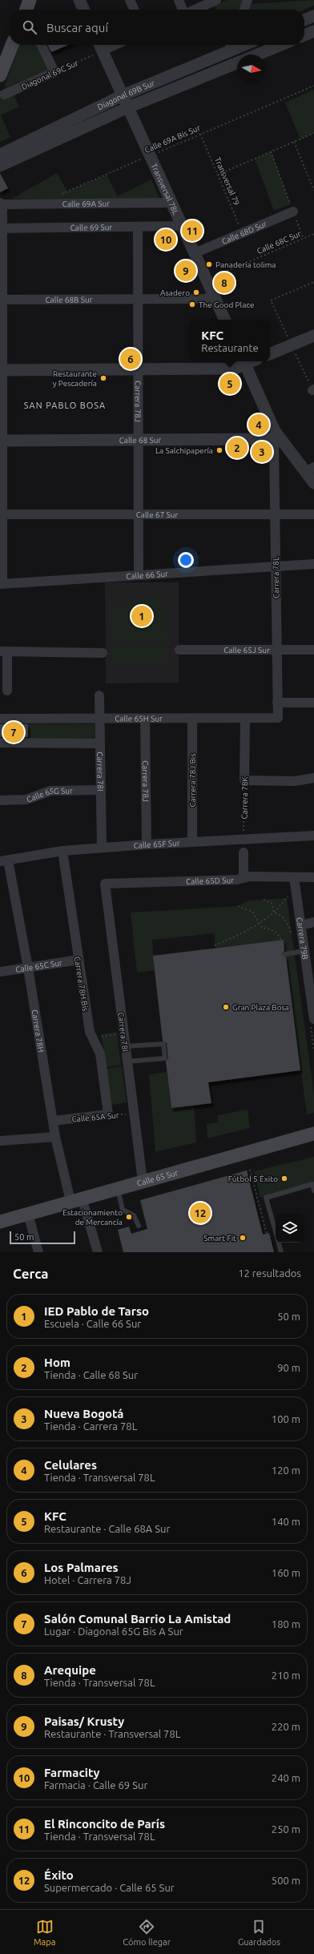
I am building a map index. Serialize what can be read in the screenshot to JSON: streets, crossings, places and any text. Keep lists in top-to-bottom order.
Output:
{
  "streets": {
    "main road": ["Calle 65 Sur"],
    "street": [
      "Diagonal 69C Sur",
      "Diagonal 69B Sur",
      "Transversal 78L",
      "Calle 69A Sur",
      "Calle 69 Sur",
      "Calle 68D Sur",
      "Calle 68B Sur",
      "Carrera 78J",
      "Calle 68 Sur",
      "Calle 67 Sur",
      "Calle 66 Sur",
      "Carrera 78L",
      "Calle 65J Sur",
      "Calle 65H Sur",
      "Carrera 78I",
      "Carrera 78J Bis",
      "Calle 65G Sur",
      "Carrera 78K",
      "Calle 65F Sur",
      "Calle 65D Sur",
      "Carrera 79B",
      "Calle 65C Sur",
      "Carrera 78H Bis",
      "Carrera 78H",
      "Calle 65A Sur"
    ],
    "path": ["Calle 69A Bis Sur", "Transversal 79", "Calle 68C Sur"]
  },
  "crossings": [
    ["Diagonal 69C Sur", "Transversal 78L"],
    ["Diagonal 69B Sur", "Transversal 78L"],
    ["Calle 69A Bis Sur", "Transversal 79"],
    ["Calle 69A Bis Sur", "Transversal 78L"],
    ["Transversal 79", "Calle 68D Sur"],
    ["Transversal 78L", "Calle 69A Sur"],
    ["Transversal 78L", "Calle 69 Sur"],
    ["Transversal 78L", "Calle 68D Sur"],
    ["Transversal 78L", "Calle 68B Sur"],
    ["Calle 69 Sur", "Carrera 78J"],
    ["Calle 68B Sur", "Carrera 78J"],
    ["Carrera 78J", "Calle 68 Sur"],
    ["Carrera 78J", "Calle 67 Sur"],
    ["Carrera 78J", "Calle 66 Sur"],
    ["Carrera 78J", "Calle 65H Sur"],
    ["Carrera 78J", "Calle 65F Sur"],
    ["Calle 68 Sur", "Carrera 78L"],
    ["Calle 67 Sur", "Carrera 78L"],
    ["Calle 66 Sur", "Carrera 78L"],
    ["Carrera 78L", "Calle 65J Sur"],
    ["Carrera 78L", "Calle 65H Sur"],
    ["Calle 65H Sur", "Carrera 78I"],
    ["Calle 65H Sur", "Carrera 78J Bis"],
    ["Calle 65H Sur", "Carrera 78K"],
    ["Carrera 78I", "Calle 65G Sur"],
    ["Carrera 78I", "Calle 65F Sur"],
    ["Carrera 78I", "Calle 65D Sur"],
    ["Carrera 78I", "Calle 65A Sur"],
    ["Carrera 78I", "Calle 65 Sur"],
    ["Carrera 78J Bis", "Calle 65F Sur"],
    ["Carrera 78K", "Calle 65F Sur"],
    ["Calle 65F Sur", "Carrera 78H Bis"],
    ["Calle 65F Sur", "Carrera 78H"],
    ["Calle 65D Sur", "Carrera 79B"],
    ["Calle 65C Sur", "Carrera 78H Bis"],
    ["Calle 65C Sur", "Carrera 78H"],
    ["Carrera 78H Bis", "Calle 65A Sur"],
    ["Carrera 78H", "Calle 65A Sur"],
    ["Carrera 78H", "Calle 65 Sur"]
  ],
  "districts": ["SAN PABLO BOSA"],
  "places": [
    "Panadería tolima",
    "Asadero",
    "The Good Place",
    "Restaurante y Pescadería",
    "La Salchipapería",
    "Gran Plaza Bosa",
    "Fútbol 5 Éxito",
    "Estacionamiento de Mercancía",
    "Smart Fit"
  ],
  "scale_bar": "50 m",
  "north": "right",
  "page": {
    "search": "Buscar aquí",
    "pins": [
      "11",
      "10",
      "9",
      "8",
      "6",
      "5",
      "4",
      "2",
      "3",
      "1",
      "7",
      "12"
    ],
    "popup": ["KFC", "Restaurante"],
    "scale": "50 m",
    "heading": ["Cerca", "12 resultados"],
    "list": [
      {
        "mark": "1",
        "name": "IED Pablo de Tarso",
        "note": "Escuela · Calle 66 Sur",
        "value": "50 m"
      },
      {
        "mark": "2",
        "name": "Hom",
        "note": "Tienda · Calle 68 Sur",
        "value": "90 m"
      },
      {
        "mark": "3",
        "name": "Nueva Bogotá",
        "note": "Tienda · Carrera 78L",
        "value": "100 m"
      },
      {
        "mark": "4",
        "name": "Celulares",
        "note": "Tienda · Transversal 78L",
        "value": "120 m"
      },
      {
        "mark": "5",
        "name": "KFC",
        "note": "Restaurante · Calle 68A Sur",
        "value": "140 m"
      },
      {
        "mark": "6",
        "name": "Los Palmares",
        "note": "Hotel · Carrera 78J",
        "value": "160 m"
      },
      {
        "mark": "7",
        "name": "Salón Comunal Barrio La Amistad",
        "note": "Lugar · Diagonal 65G Bis A Sur",
        "value": "180 m"
      },
      {
        "mark": "8",
        "name": "Arequipe",
        "note": "Tienda · Transversal 78L",
        "value": "210 m"
      },
      {
        "mark": "9",
        "name": "Paisas/ Krusty",
        "note": "Restaurante · Transversal 78L",
        "value": "220 m"
      },
      {
        "mark": "10",
        "name": "Farmacity",
        "note": "Farmacia · Calle 69 Sur",
        "value": "240 m"
      },
      {
        "mark": "11",
        "name": "El Rinconcito de París",
        "note": "Tienda · Transversal 78L",
        "value": "250 m"
      },
      {
        "mark": "12",
        "name": "Éxito",
        "note": "Supermercado · Calle 65 Sur",
        "value": "500 m"
      }
    ],
    "nav": ["Mapa", "Cómo llegar", "Guardados"]
  }
}
